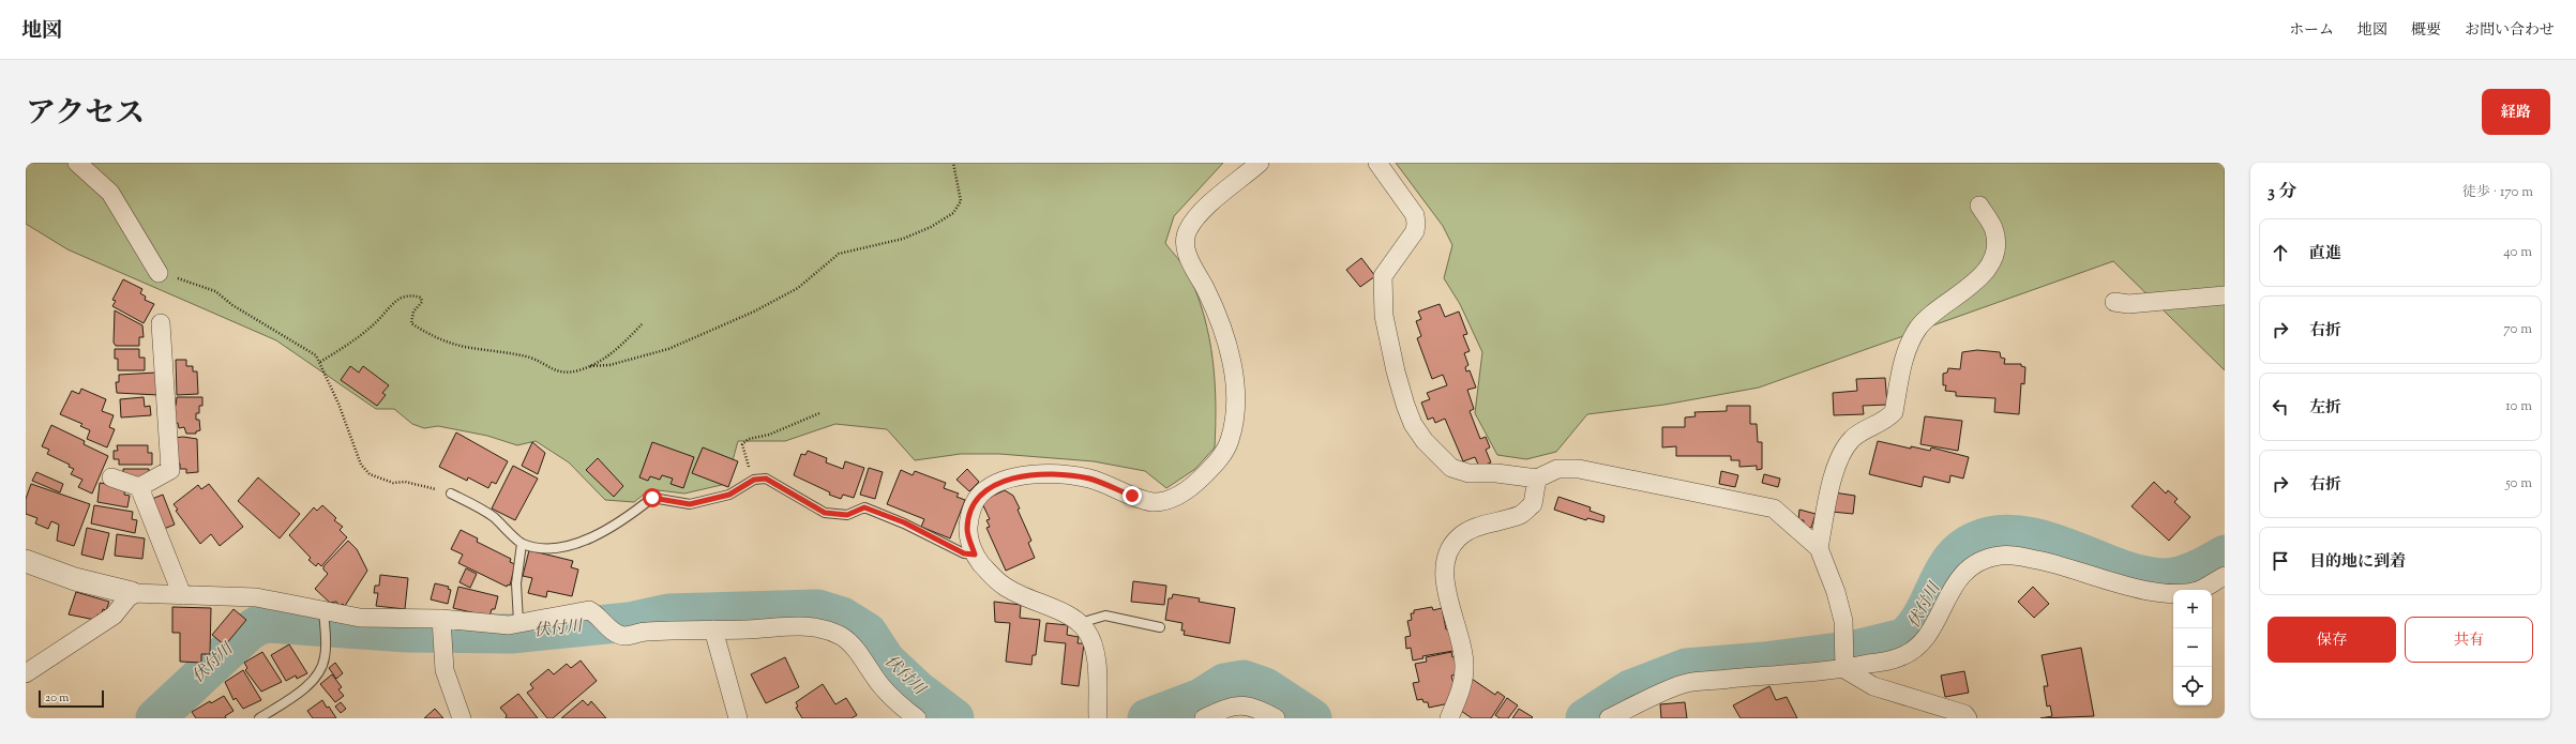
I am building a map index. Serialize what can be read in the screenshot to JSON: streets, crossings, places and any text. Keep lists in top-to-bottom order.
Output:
{
  "water": ["伏付川"],
  "scale_bar": "20 m",
  "page": {
    "header": "地図",
    "nav": [
      "ホーム",
      "地図",
      "概要",
      "お問い合わせ"
    ],
    "title": "アクセス",
    "buttons": [
      "経路",
      ["保存", "共有"]
    ],
    "heading": ["3 分", "徒歩 · 170 m"],
    "list": [
      ["直進", "40 m"],
      ["右折", "70 m"],
      ["左折", "10 m"],
      ["右折", "50 m"],
      "目的地に到着"
    ],
    "map_buttons": ["+", "−"],
    "scale": "20 m"
  }
}
